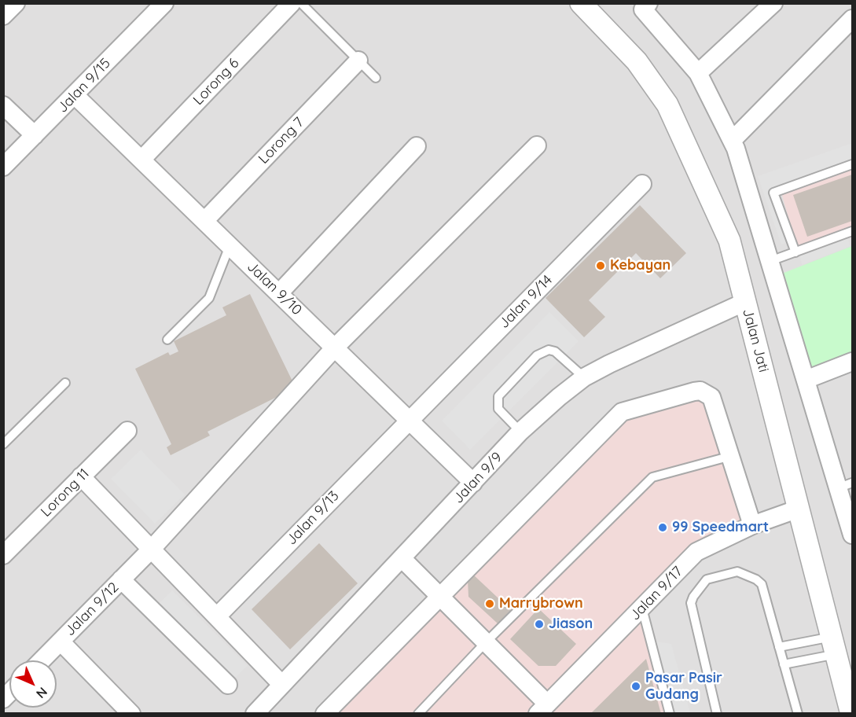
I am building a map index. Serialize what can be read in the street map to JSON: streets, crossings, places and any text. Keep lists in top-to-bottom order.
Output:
{
  "streets": {
    "street": [
      "Lorong 6",
      "Jalan 9/15",
      "Lorong 7",
      "Jalan 9/10",
      "Jalan 9/14",
      "Jalan Jati",
      "Jalan 9/9",
      "Lorong 11",
      "Jalan 9/13",
      "Jalan 9/17",
      "Jalan 9/12"
    ]
  },
  "crossings": [
    ["Lorong 6", "Jalan 9/10"],
    ["Jalan 9/15", "Jalan 9/10"],
    ["Lorong 7", "Jalan 9/10"],
    ["Jalan 9/10", "Jalan 9/14"],
    ["Jalan 9/10", "Jalan 9/9"],
    ["Jalan 9/10", "Jalan 9/13"],
    ["Jalan 9/10", "Jalan 9/12"],
    ["Jalan 9/14", "Jalan 9/13"],
    ["Jalan Jati", "Jalan 9/9"],
    ["Jalan Jati", "Jalan 9/17"]
  ],
  "places": [
    "Kebayan",
    "99 Speedmart",
    "Marrybrown",
    "Jiason",
    "Pasar Pasir Gudang"
  ],
  "north": "bottom right"
}
